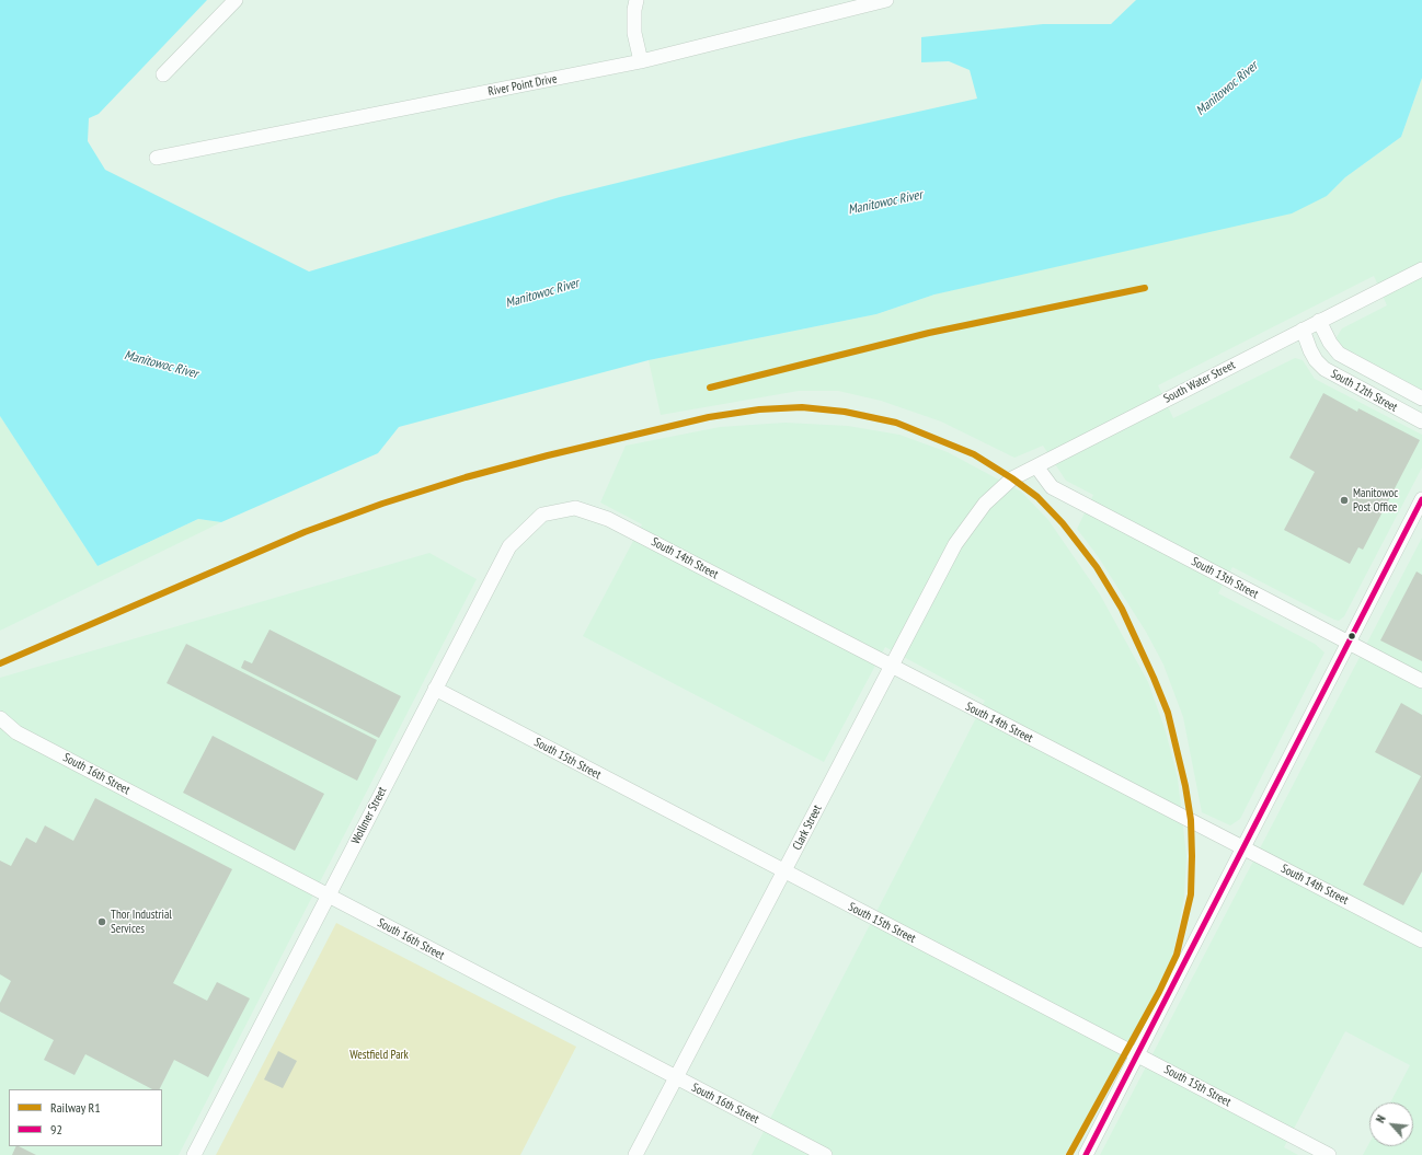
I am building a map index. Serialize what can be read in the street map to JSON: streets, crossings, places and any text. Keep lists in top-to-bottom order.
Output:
{
  "streets": {
    "street": [
      "River Point Drive",
      "South Water Street",
      "South 12th Street",
      "South 14th Street",
      "South 13th Street",
      "South 15th Street",
      "South 16th Street",
      "Wollmer Street",
      "Clark Street"
    ]
  },
  "crossings": [
    ["South Water Street", "South 12th Street"],
    ["South Water Street", "South 13th Street"],
    ["South Water Street", "Clark Street"],
    ["South 14th Street", "Wollmer Street"],
    ["South 14th Street", "Clark Street"],
    ["South 15th Street", "Wollmer Street"],
    ["South 15th Street", "Clark Street"],
    ["South 16th Street", "Wollmer Street"],
    ["South 16th Street", "Clark Street"]
  ],
  "water": ["Manitowoc River"],
  "parks": ["Westfield Park"],
  "places": ["Manitowoc Post Office", "Thor Industrial Services"],
  "lines": ["rail line R1", "transit line 92"],
  "legend": ["Railway R1", "92"],
  "north": "top left"
}
